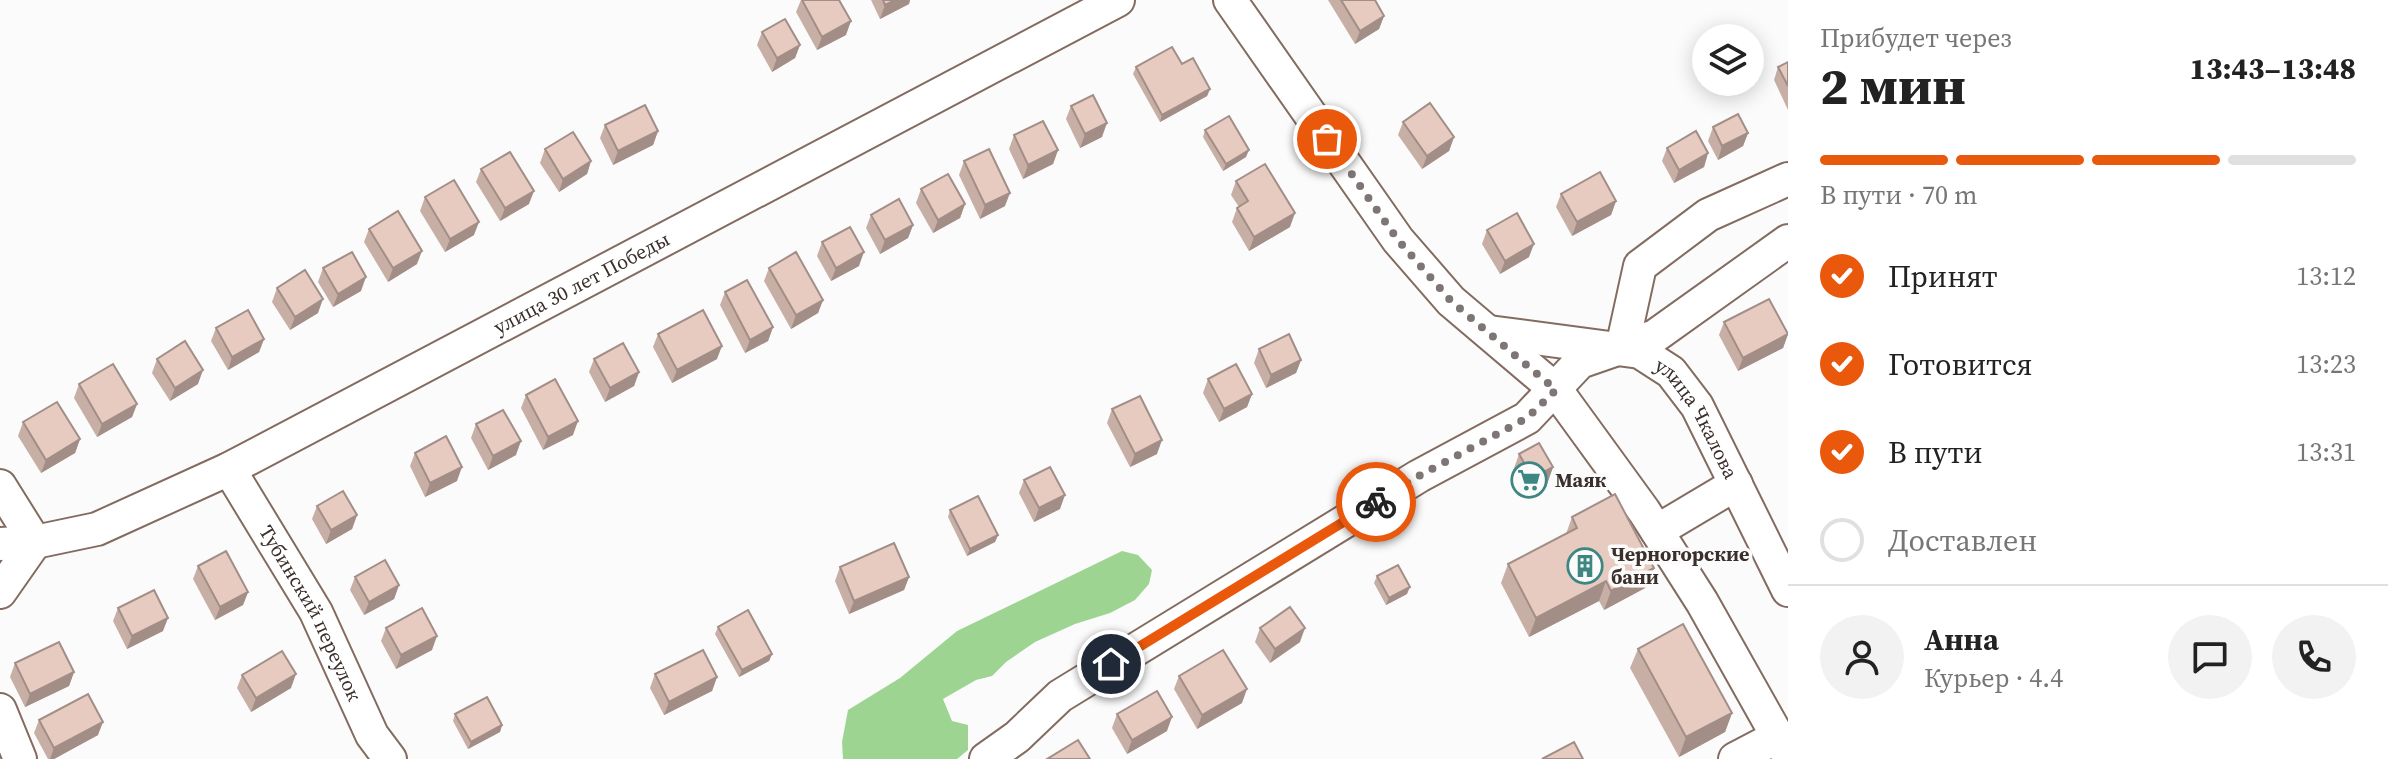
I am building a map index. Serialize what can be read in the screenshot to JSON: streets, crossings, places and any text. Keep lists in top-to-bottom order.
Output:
{
  "streets": {
    "street": ["улица 30 лет Победы", "улица Чкалова", "Тубинский переулок"]
  },
  "crossings": [
    ["улица 30 лет Победы", "Тубинский переулок"]
  ],
  "places": {
    "supermarket": ["Маяк"],
    "building": ["Черногорские бани"]
  },
  "page": {
    "heading": ["2 мин", "Прибудет через", "13:43–13:48"],
    "panel": ["Анна", "Курьер · 4.4"],
    "bar": "В пути · 70 m",
    "list": [
      ["Принят", "13:12"],
      ["Готовится", "13:23"],
      ["В пути", "13:31"],
      "Доставлен"
    ]
  }
}
